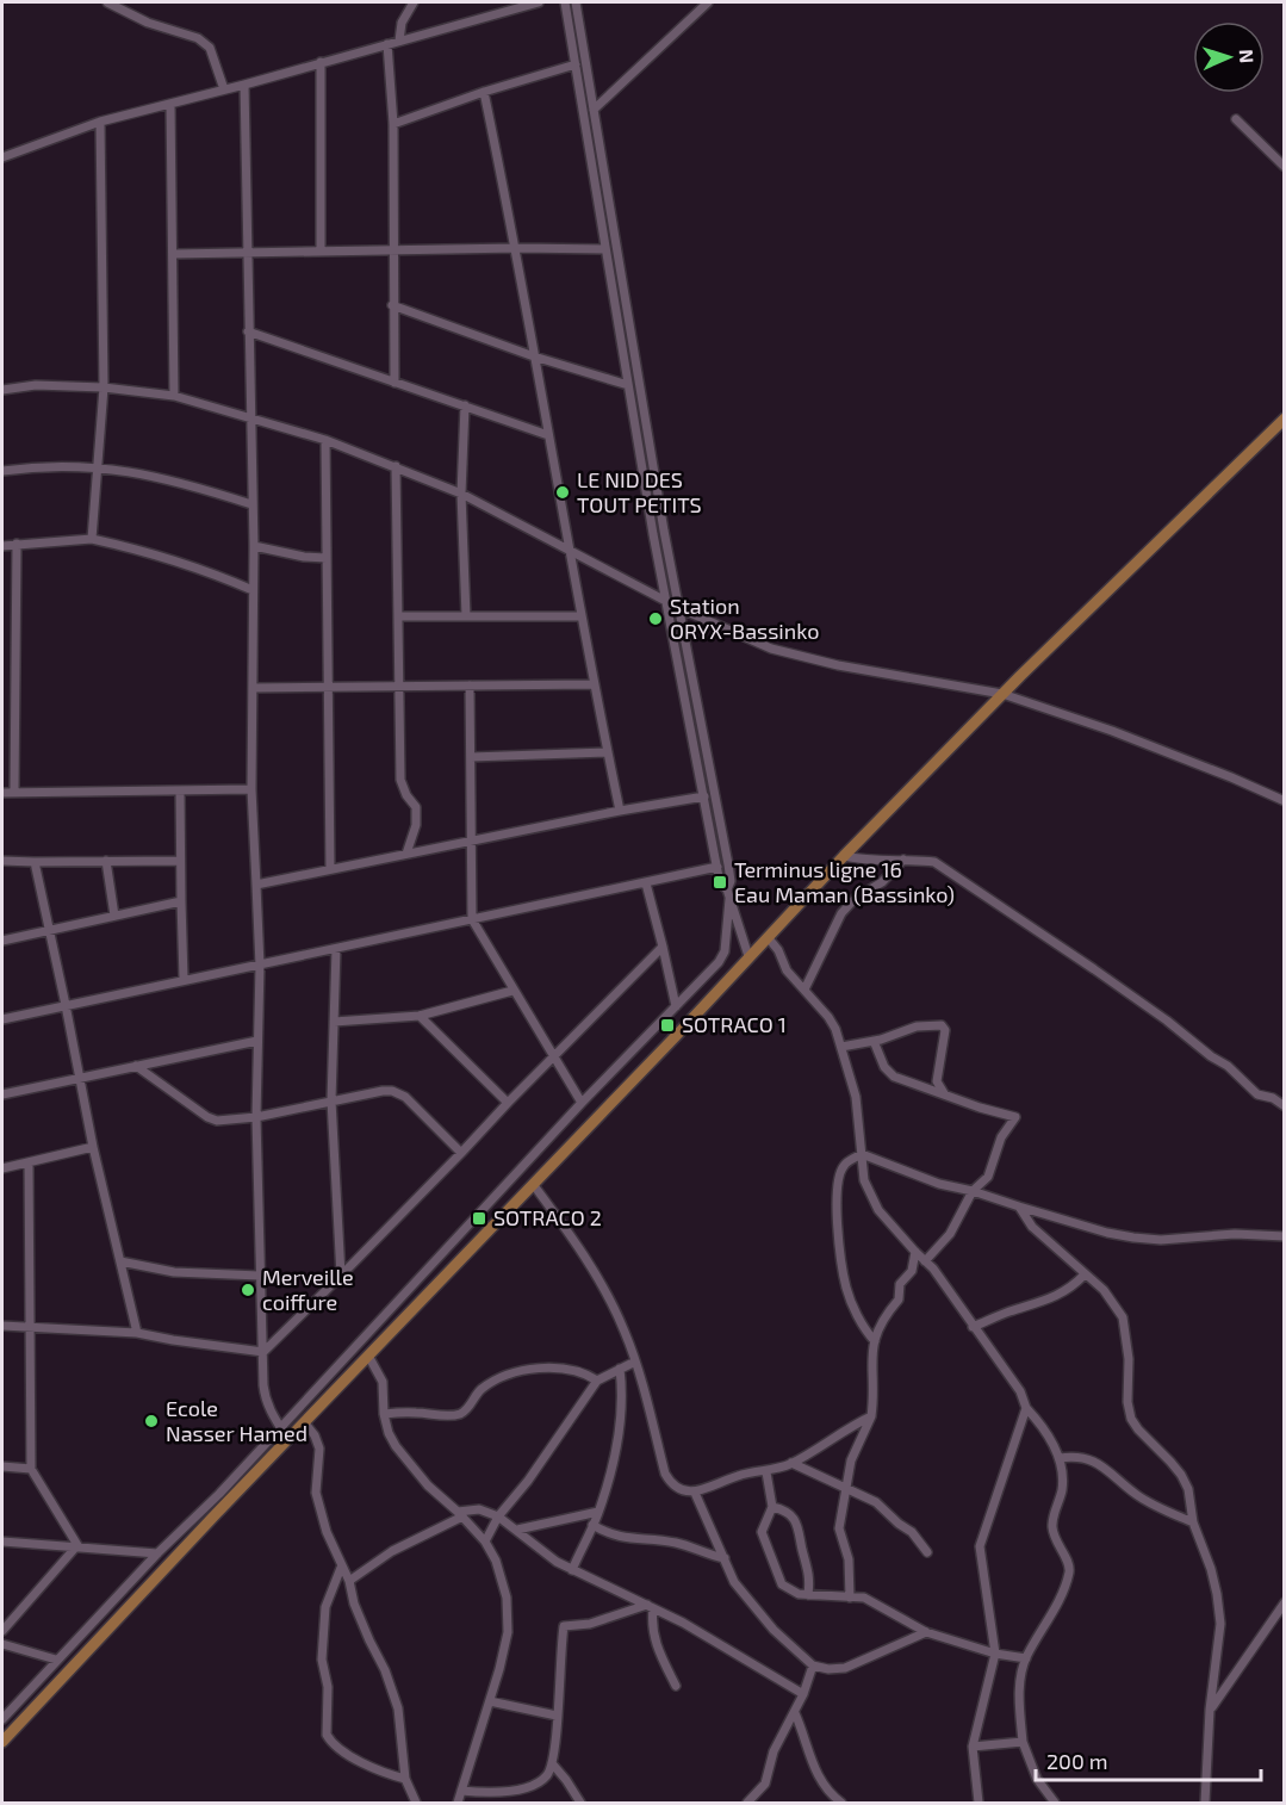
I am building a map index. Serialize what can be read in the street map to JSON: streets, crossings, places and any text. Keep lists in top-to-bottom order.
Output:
{
  "places": {
    "other": [
      "LE NID DES TOUT PETITS",
      "Station ORYX-Bassinko",
      "Merveille coiffure",
      "Ecole Nasser Hamed"
    ],
    "transit": ["Terminus ligne 16 Eau Maman (Bassinko)", "SOTRACO 1", "SOTRACO 2"]
  },
  "scale_bar": "200 m",
  "north": "right"
}
